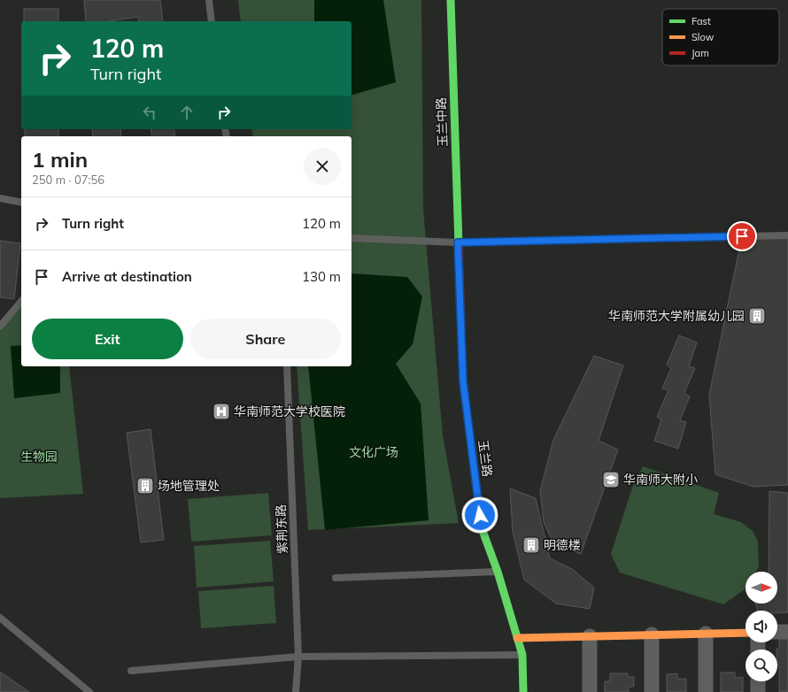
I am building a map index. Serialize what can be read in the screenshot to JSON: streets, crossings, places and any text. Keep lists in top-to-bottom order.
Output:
{
  "streets": {
    "street": ["玉兰中路", "玉兰路"],
    "lane": ["紫荆东路"]
  },
  "crossings": [
    ["玉兰中路", "玉兰路"]
  ],
  "parks": ["文化广场", "生物园"],
  "places": {
    "building": ["华南师范大学附属幼儿园", "场地管理处", "明德楼"],
    "hospital": ["华南师范大学校医院"],
    "school or university": ["华南师大附小"]
  },
  "legend": ["Fast", "Slow", "Jam"],
  "north": "right",
  "page": {
    "turn": ["120 m", "Turn right"],
    "heading": ["1 min", "250 m · 07:56"],
    "list": [
      {
        "name": "Turn right",
        "value": "120 m"
      },
      {
        "name": "Arrive at destination",
        "value": "130 m"
      }
    ],
    "buttons": ["Exit", "Share"]
  }
}
